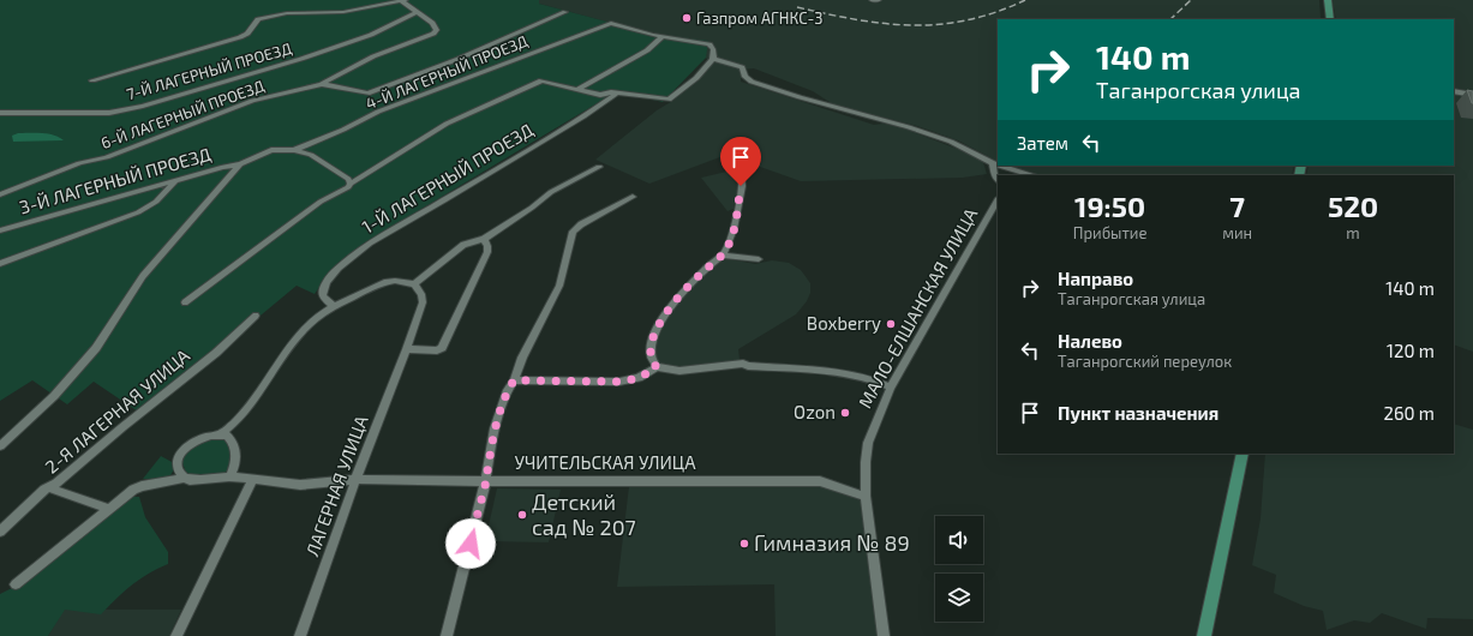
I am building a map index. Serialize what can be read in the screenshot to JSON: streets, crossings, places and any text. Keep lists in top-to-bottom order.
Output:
{
  "streets": {
    "street": [
      "7-Й ЛАГЕРНЫЙ ПРОЕЗД",
      "4-Й ЛАГЕРНЫЙ ПРОЕЗД",
      "6-Й ЛАГЕРНЫЙ ПРОЕЗД",
      "1-Й ЛАГЕРНЫЙ ПРОЕЗД",
      "3-Й ЛАГЕРНЫЙ ПРОЕЗД",
      "МАЛО-ЕЛШАНСКАЯ УЛИЦА",
      "2-Я ЛАГЕРНАЯ УЛИЦА",
      "УЧИТЕЛЬСКАЯ УЛИЦА",
      "ЛАГЕРНАЯ УЛИЦА"
    ]
  },
  "crossings": [
    ["7-Й ЛАГЕРНЫЙ ПРОЕЗД", "6-Й ЛАГЕРНЫЙ ПРОЕЗД"],
    ["МАЛО-ЕЛШАНСКАЯ УЛИЦА", "УЧИТЕЛЬСКАЯ УЛИЦА"],
    ["УЧИТЕЛЬСКАЯ УЛИЦА", "ЛАГЕРНАЯ УЛИЦА"]
  ],
  "places": [
    "Газпром АГНКС-3",
    "Boxberry",
    "Ozon",
    "Детский сад № 207",
    "Гимназия № 89"
  ],
  "page": {
    "turn": ["140 m", "Таганрогская улица"],
    "then": "Затем",
    "eta": [
      "19:50",
      "Прибытие",
      "7",
      "мин",
      "520",
      "m"
    ],
    "list": [
      {
        "name": "Направо",
        "note": "Таганрогская улица",
        "value": "140 m"
      },
      {
        "name": "Налево",
        "note": "Таганрогский переулок",
        "value": "120 m"
      },
      {
        "name": "Пункт назначения",
        "value": "260 m"
      }
    ]
  }
}
